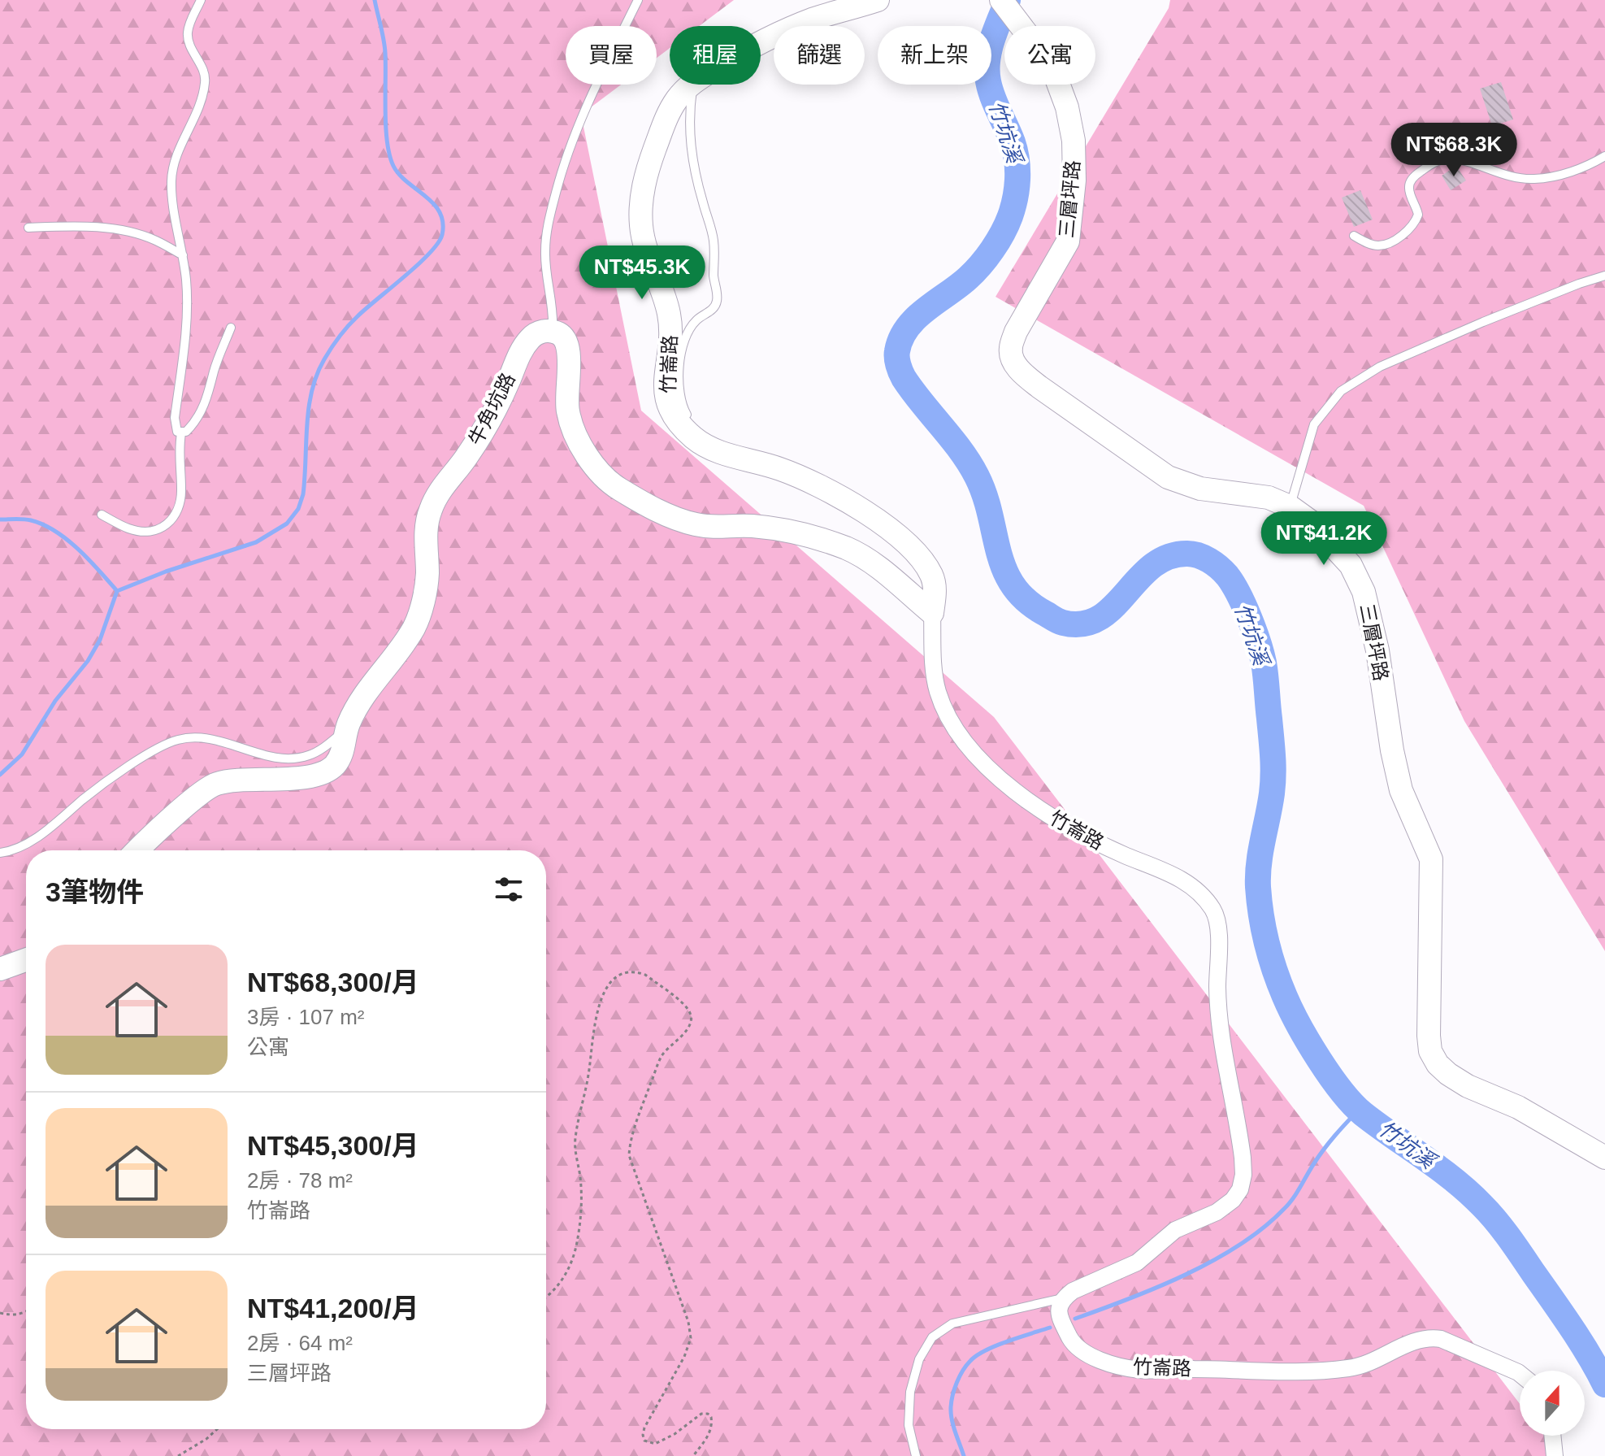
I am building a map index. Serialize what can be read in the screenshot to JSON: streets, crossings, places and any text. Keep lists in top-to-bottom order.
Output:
{
  "streets": {
    "street": ["三層坪路", "竹崙路", "牛角坑路"]
  },
  "water": ["竹坑溪"],
  "north": "top",
  "page": {
    "chip": [
      "買屋",
      "租屋",
      "篩選",
      "新上架",
      "公寓"
    ],
    "price": ["NT$68.3K", "NT$45.3K", "NT$41.2K"],
    "heading": "3筆物件",
    "list": [
      {
        "name": "NT$68,300/月",
        "note": "3房 · 107 m² · 公寓"
      },
      {
        "name": "NT$45,300/月",
        "note": "2房 · 78 m² · 竹崙路"
      },
      {
        "name": "NT$41,200/月",
        "note": "2房 · 64 m² · 三層坪路"
      }
    ]
  }
}
